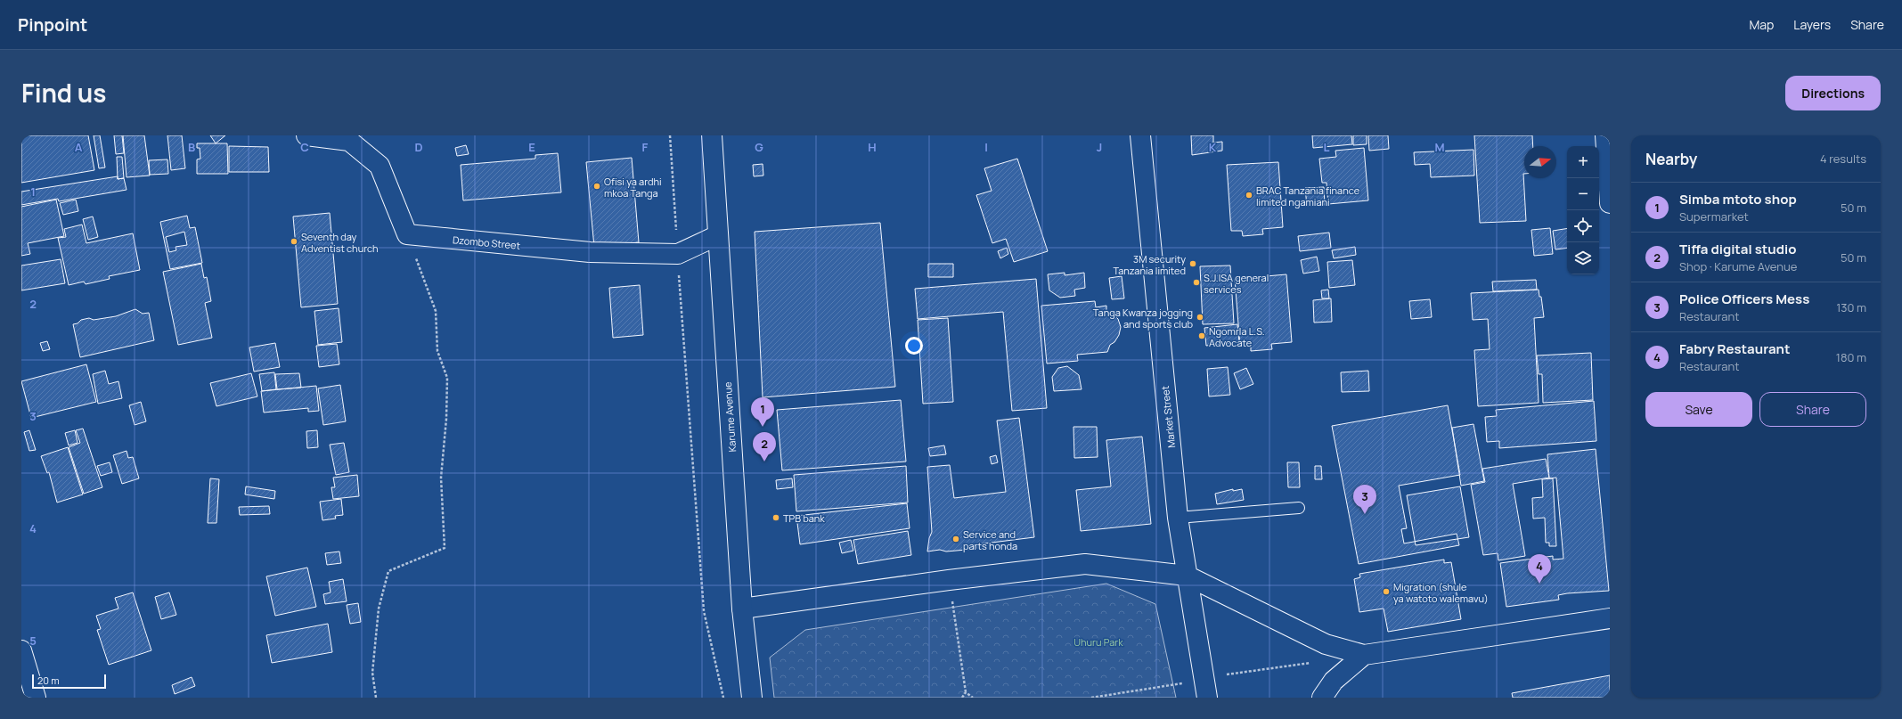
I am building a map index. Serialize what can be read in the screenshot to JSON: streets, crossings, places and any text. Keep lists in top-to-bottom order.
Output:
{
  "streets": {
    "street": ["Dzombo Street", "Karume Avenue", "Market Street"]
  },
  "crossings": [
    ["Dzombo Street", "Karume Avenue"]
  ],
  "parks": ["Uhuru Park"],
  "places": [
    "Ofisi ya ardhi mkoa Tanga",
    "BRAC Tanzania finance limited ngamiani",
    "Seventh day Adventist church",
    "3M security Tanzania limited",
    "S.J.ISA general services",
    "Tanga Kwanza jogging and sports club",
    "Ngomrla L.S. Advocate",
    "TPB bank",
    "Service and parts honda",
    "Migration (shule ya watoto walemavu)"
  ],
  "scale_bar": "20 m",
  "north": "right",
  "page": {
    "header": "Pinpoint",
    "nav": ["Map", "Layers", "Share"],
    "title": "Find us",
    "buttons": [
      "Directions",
      ["Save", "Share"]
    ],
    "heading": ["Nearby", "4 results"],
    "map_buttons": ["+", "−"],
    "list": [
      {
        "mark": "1",
        "name": "Simba mtoto shop",
        "note": "Supermarket",
        "value": "50 m"
      },
      {
        "mark": "2",
        "name": "Tiffa digital studio",
        "note": "Shop · Karume Avenue",
        "value": "50 m"
      },
      {
        "mark": "3",
        "name": "Police Officers Mess",
        "note": "Restaurant",
        "value": "130 m"
      },
      {
        "mark": "4",
        "name": "Fabry Restaurant",
        "note": "Restaurant",
        "value": "180 m"
      }
    ],
    "pins": [
      "1",
      "2",
      "3",
      "4"
    ],
    "scale": "20 m"
  },
  "grid": {
    "columns": [
      "A",
      "B",
      "C",
      "D",
      "E",
      "F",
      "G",
      "H",
      "I",
      "J",
      "K",
      "L",
      "M"
    ],
    "rows": [
      "1",
      "2",
      "3",
      "4",
      "5"
    ]
  }
}
